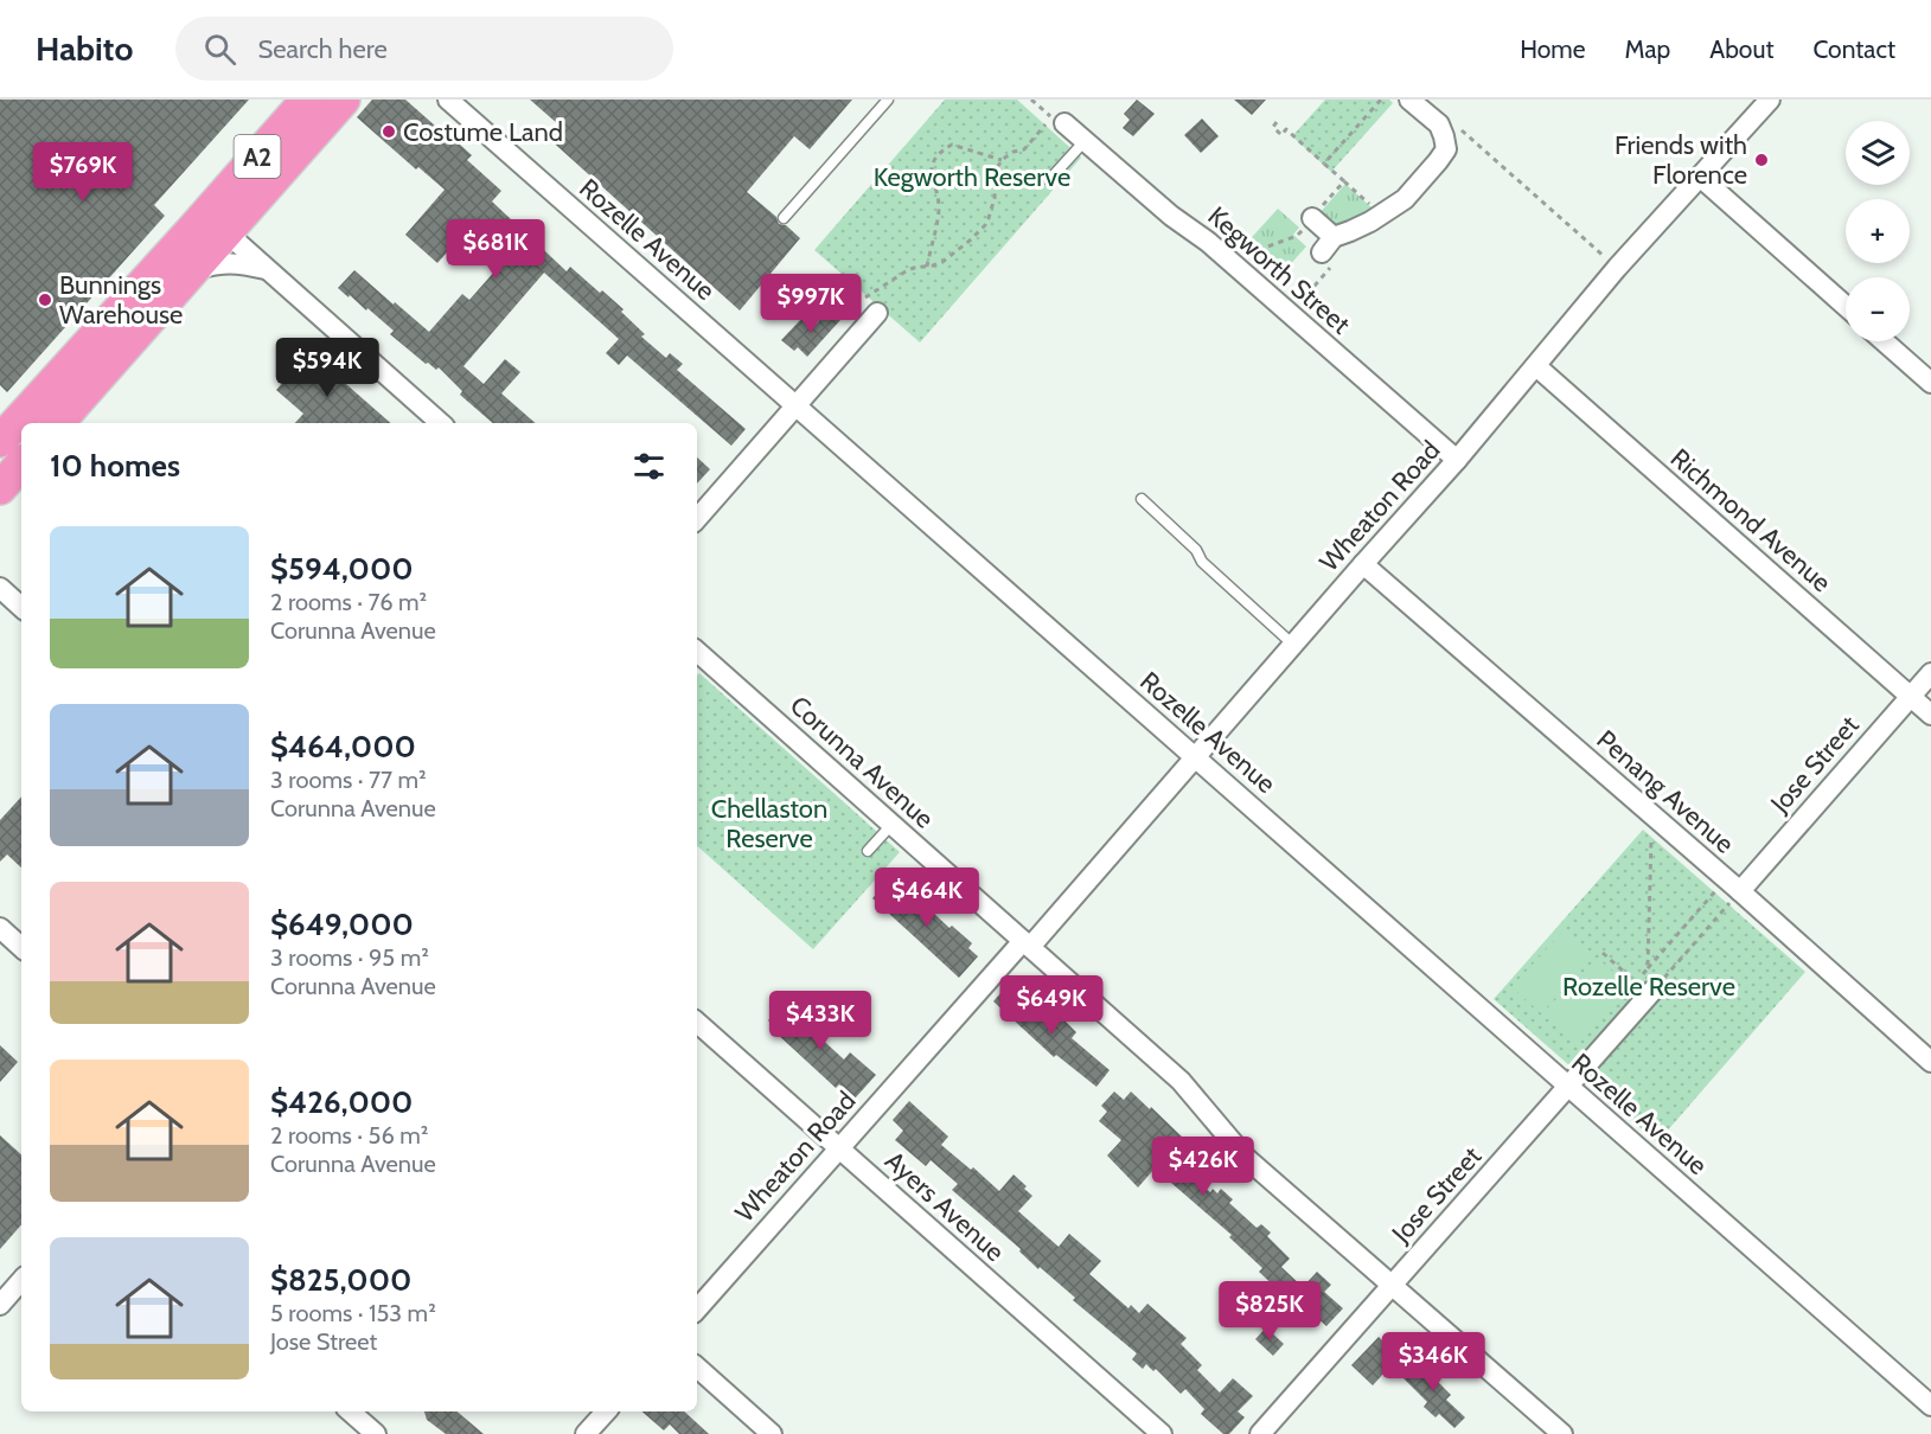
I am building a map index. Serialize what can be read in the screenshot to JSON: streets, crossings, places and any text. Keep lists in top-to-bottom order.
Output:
{
  "streets": {
    "highway": ["A2"],
    "street": [
      "Rozelle Avenue",
      "Kegworth Street",
      "Wheaton Road",
      "Richmond Avenue",
      "Corunna Avenue",
      "Jose Street",
      "Penang Avenue",
      "Ayers Avenue"
    ]
  },
  "crossings": [
    ["Rozelle Avenue", "Wheaton Road"],
    ["Rozelle Avenue", "Jose Street"],
    ["Kegworth Street", "Wheaton Road"],
    ["Wheaton Road", "Richmond Avenue"],
    ["Wheaton Road", "Corunna Avenue"],
    ["Wheaton Road", "Penang Avenue"],
    ["Wheaton Road", "Ayers Avenue"],
    ["Richmond Avenue", "Jose Street"],
    ["Corunna Avenue", "Jose Street"],
    ["Jose Street", "Penang Avenue"]
  ],
  "parks": ["Kegworth Reserve", "Chellaston Reserve", "Rozelle Reserve"],
  "places": ["Costume Land", "Friends with Florence", "Bunnings Warehouse"],
  "page": {
    "header": "Habito",
    "search": "Search here",
    "nav": [
      "Home",
      "Map",
      "About",
      "Contact"
    ],
    "map_buttons": ["+", "−"],
    "price": [
      "$769K",
      "$681K",
      "$997K",
      "$594K",
      "$464K",
      "$649K",
      "$433K",
      "$426K",
      "$825K",
      "$346K"
    ],
    "heading": "10 homes",
    "list": [
      {
        "name": "$594,000",
        "note": "2 rooms · 76 m² · Corunna Avenue"
      },
      {
        "name": "$464,000",
        "note": "3 rooms · 77 m² · Corunna Avenue"
      },
      {
        "name": "$649,000",
        "note": "3 rooms · 95 m² · Corunna Avenue"
      },
      {
        "name": "$426,000",
        "note": "2 rooms · 56 m² · Corunna Avenue"
      },
      {
        "name": "$825,000",
        "note": "5 rooms · 153 m² · Jose Street"
      }
    ]
  }
}
